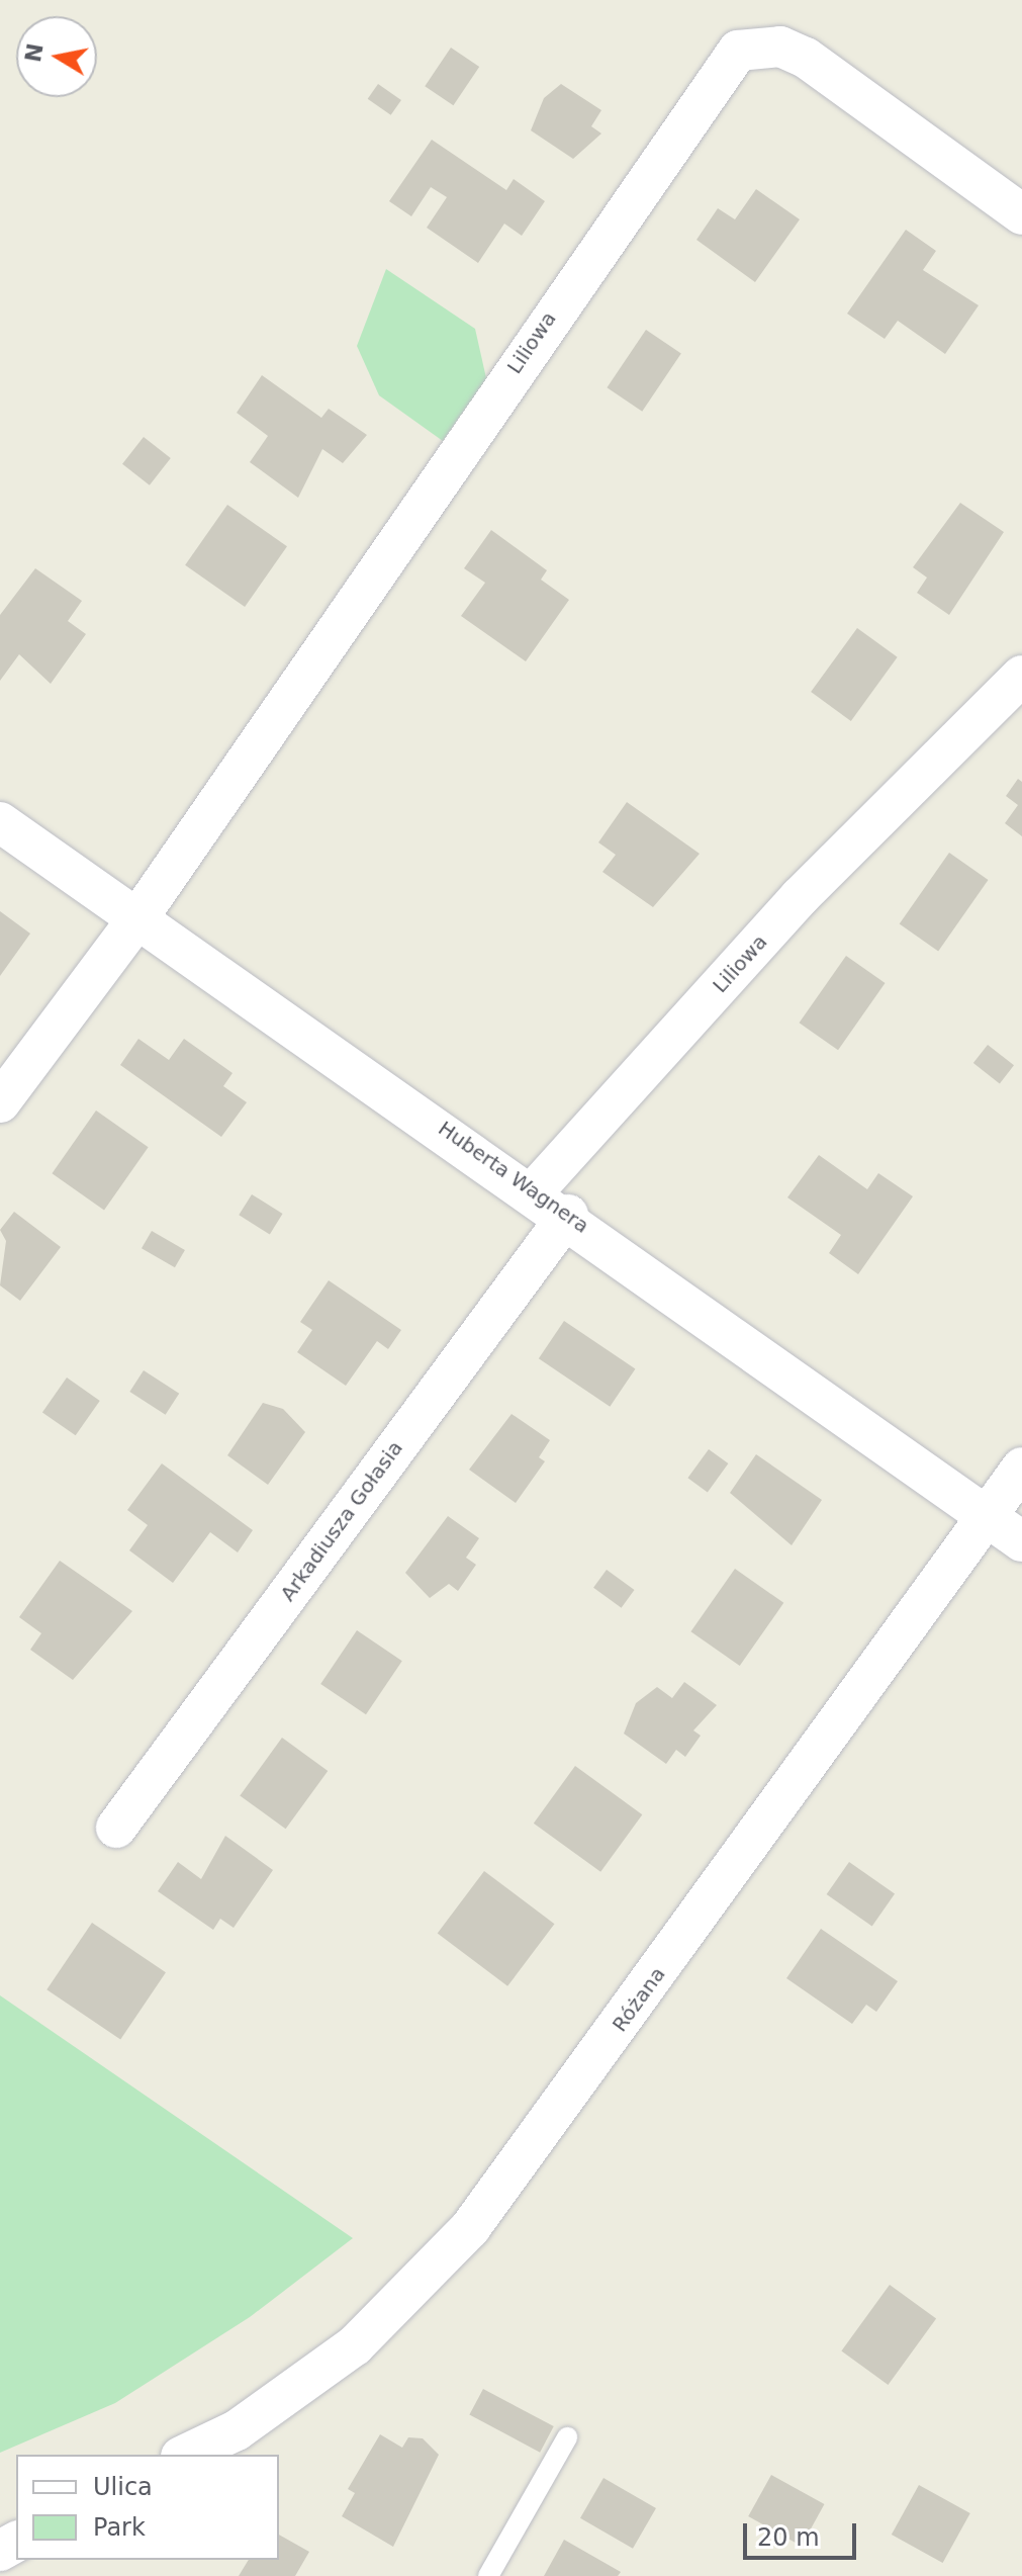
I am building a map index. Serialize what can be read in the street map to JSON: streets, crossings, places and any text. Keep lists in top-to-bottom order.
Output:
{
  "streets": {
    "street": [
      "Liliowa",
      "Huberta Wagnera",
      "Arkadiusza Gołasia",
      "Różana"
    ]
  },
  "crossings": [
    ["Liliowa", "Huberta Wagnera"],
    ["Huberta Wagnera", "Arkadiusza Gołasia"],
    ["Huberta Wagnera", "Różana"]
  ],
  "legend": ["Ulica", "Park"],
  "scale_bar": "20 m",
  "north": "left"
}
